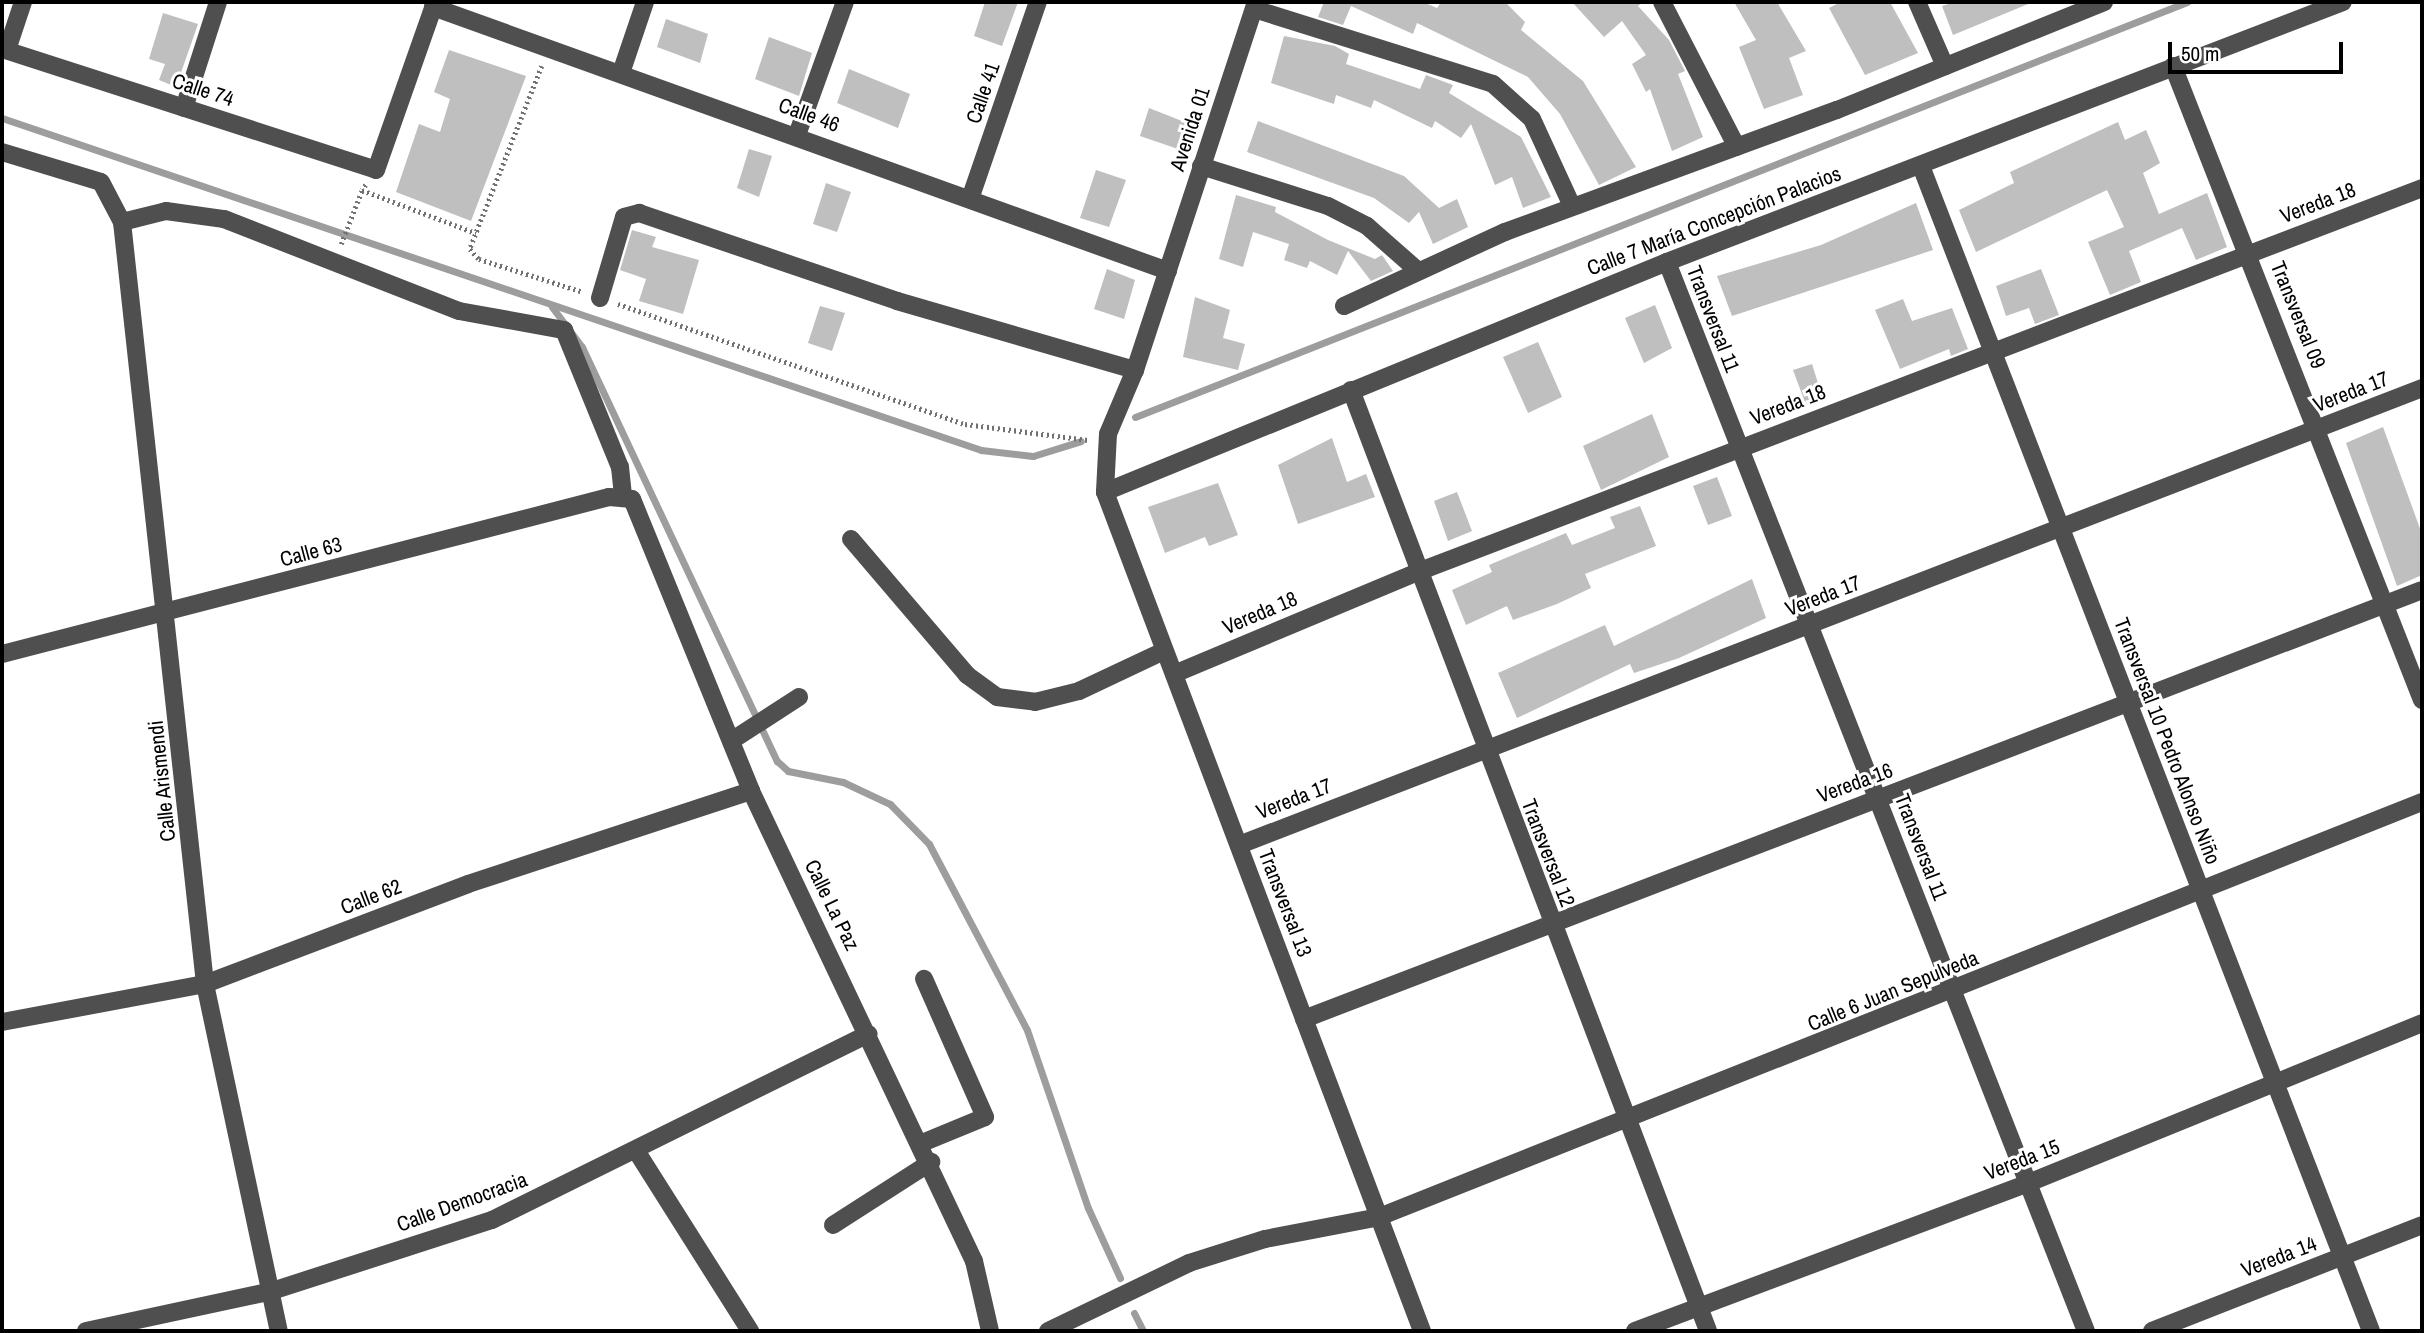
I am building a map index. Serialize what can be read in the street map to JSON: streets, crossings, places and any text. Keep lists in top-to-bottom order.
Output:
{
  "streets": {
    "street": [
      "Calle 74",
      "Calle 41",
      "Calle 46",
      "Avenida 01",
      "Vereda 18",
      "Calle 7 María Concepción Palacios",
      "Transversal 09",
      "Transversal 11",
      "Vereda 17",
      "Calle 63",
      "Transversal 10 Pedro Alonso Niño",
      "Calle Arismendi",
      "Vereda 16",
      "Transversal 12",
      "Calle 62",
      "Transversal 13",
      "Calle La Paz",
      "Calle 6 Juan Sepulveda",
      "Vereda 15",
      "Calle Democracia",
      "Vereda 14"
    ]
  },
  "crossings": [
    ["Calle 41", "Calle 46"],
    ["Calle 46", "Avenida 01"],
    ["Vereda 18", "Transversal 09"],
    ["Vereda 18", "Transversal 11"],
    ["Vereda 18", "Transversal 10 Pedro Alonso Niño"],
    ["Vereda 18", "Transversal 12"],
    ["Vereda 18", "Transversal 13"],
    ["Calle 7 María Concepción Palacios", "Transversal 09"],
    ["Calle 7 María Concepción Palacios", "Transversal 11"],
    ["Calle 7 María Concepción Palacios", "Transversal 10 Pedro Alonso Niño"],
    ["Calle 7 María Concepción Palacios", "Transversal 12"],
    ["Calle 7 María Concepción Palacios", "Transversal 13"],
    ["Transversal 09", "Vereda 17"],
    ["Transversal 09", "Vereda 16"],
    ["Transversal 11", "Vereda 17"],
    ["Transversal 11", "Vereda 16"],
    ["Transversal 11", "Calle 6 Juan Sepulveda"],
    ["Transversal 11", "Vereda 15"],
    ["Vereda 17", "Transversal 10 Pedro Alonso Niño"],
    ["Vereda 17", "Transversal 12"],
    ["Vereda 17", "Transversal 13"],
    ["Calle 63", "Calle Arismendi"],
    ["Calle 63", "Calle La Paz"],
    ["Transversal 10 Pedro Alonso Niño", "Vereda 16"],
    ["Transversal 10 Pedro Alonso Niño", "Calle 6 Juan Sepulveda"],
    ["Transversal 10 Pedro Alonso Niño", "Vereda 15"],
    ["Transversal 10 Pedro Alonso Niño", "Vereda 14"],
    ["Calle Arismendi", "Calle 62"],
    ["Calle Arismendi", "Calle La Paz"],
    ["Calle Arismendi", "Calle Democracia"],
    ["Vereda 16", "Transversal 12"],
    ["Vereda 16", "Transversal 13"],
    ["Transversal 12", "Calle 6 Juan Sepulveda"],
    ["Transversal 12", "Vereda 15"],
    ["Calle 62", "Calle La Paz"],
    ["Transversal 13", "Calle 6 Juan Sepulveda"],
    ["Calle La Paz", "Calle Democracia"]
  ],
  "scale_bar": "50 m"
}
